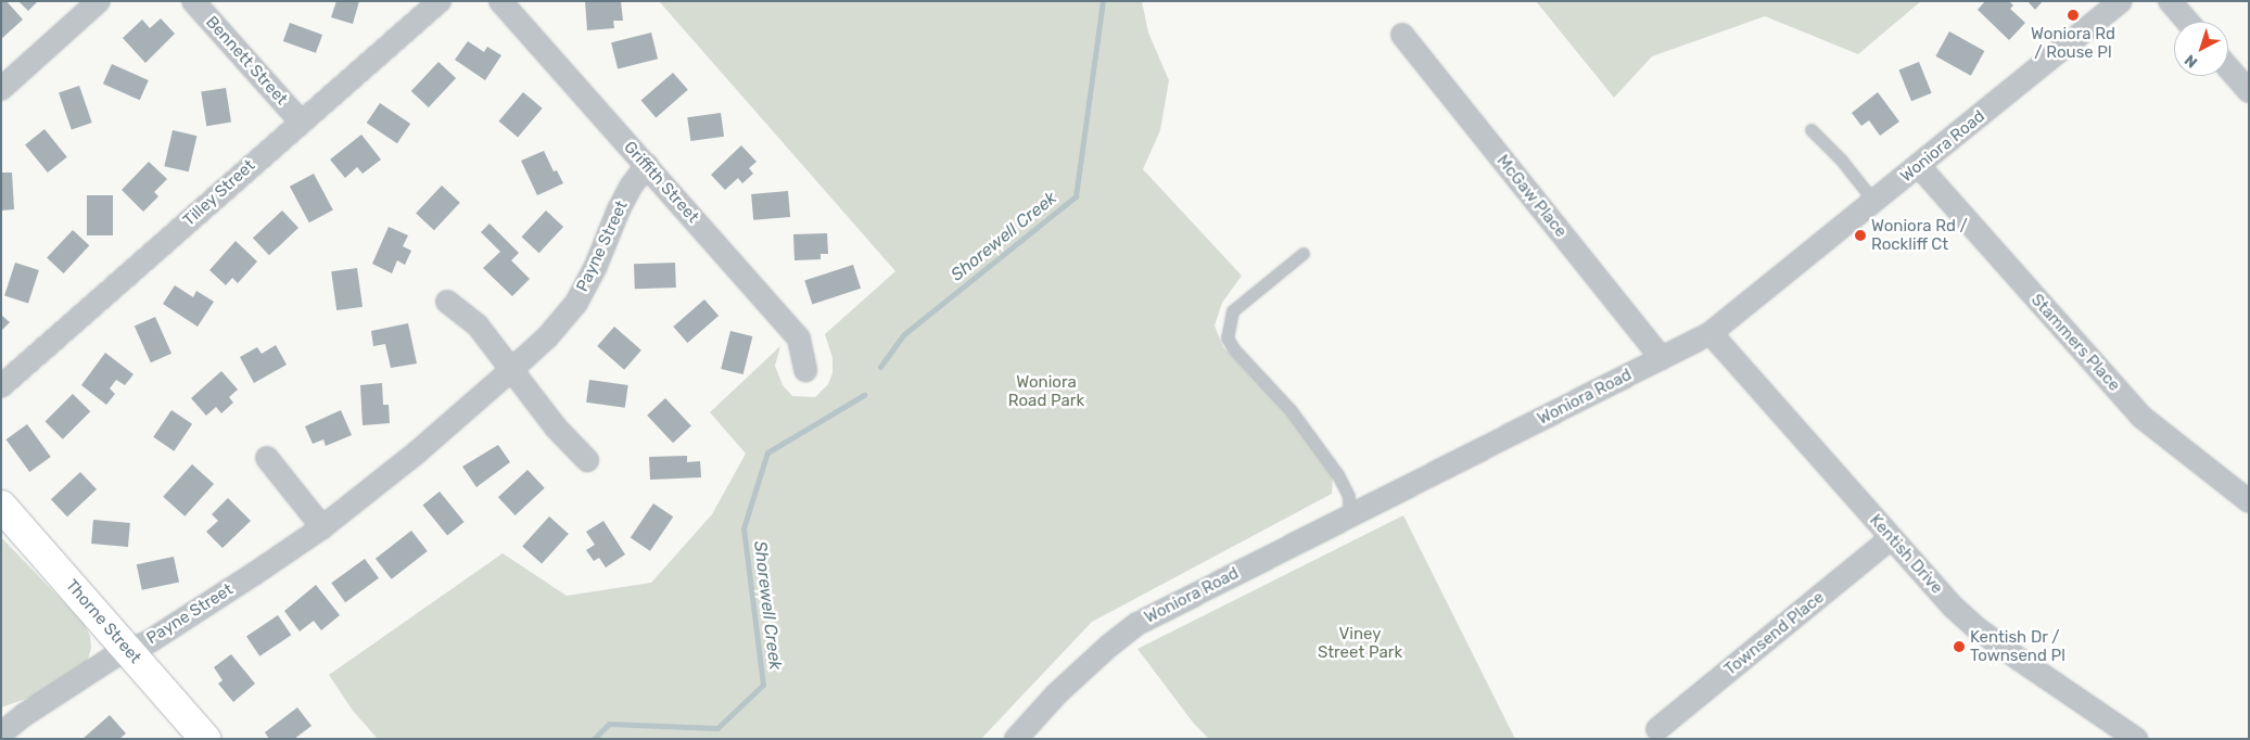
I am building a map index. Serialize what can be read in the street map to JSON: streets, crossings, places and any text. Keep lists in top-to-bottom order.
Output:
{
  "streets": {
    "street": [
      "Bennett Street",
      "Woniora Road",
      "Griffith Street",
      "Tilley Street",
      "McGaw Place",
      "Payne Street",
      "Stammers Place",
      "Kentish Drive",
      "Thorne Street",
      "Townsend Place"
    ]
  },
  "crossings": [
    ["Bennett Street", "Tilley Street"],
    ["Woniora Road", "McGaw Place"],
    ["Woniora Road", "Stammers Place"],
    ["Woniora Road", "Kentish Drive"],
    ["Griffith Street", "Payne Street"],
    ["Payne Street", "Thorne Street"],
    ["Kentish Drive", "Townsend Place"]
  ],
  "water": ["Shorewell Creek"],
  "parks": ["Woniora Road Park", "Viney Street Park"],
  "places": ["Woniora Rd / Rouse Pl", "Woniora Rd / Rockliff Ct", "Kentish Dr / Townsend Pl"],
  "north": "bottom left"
}
